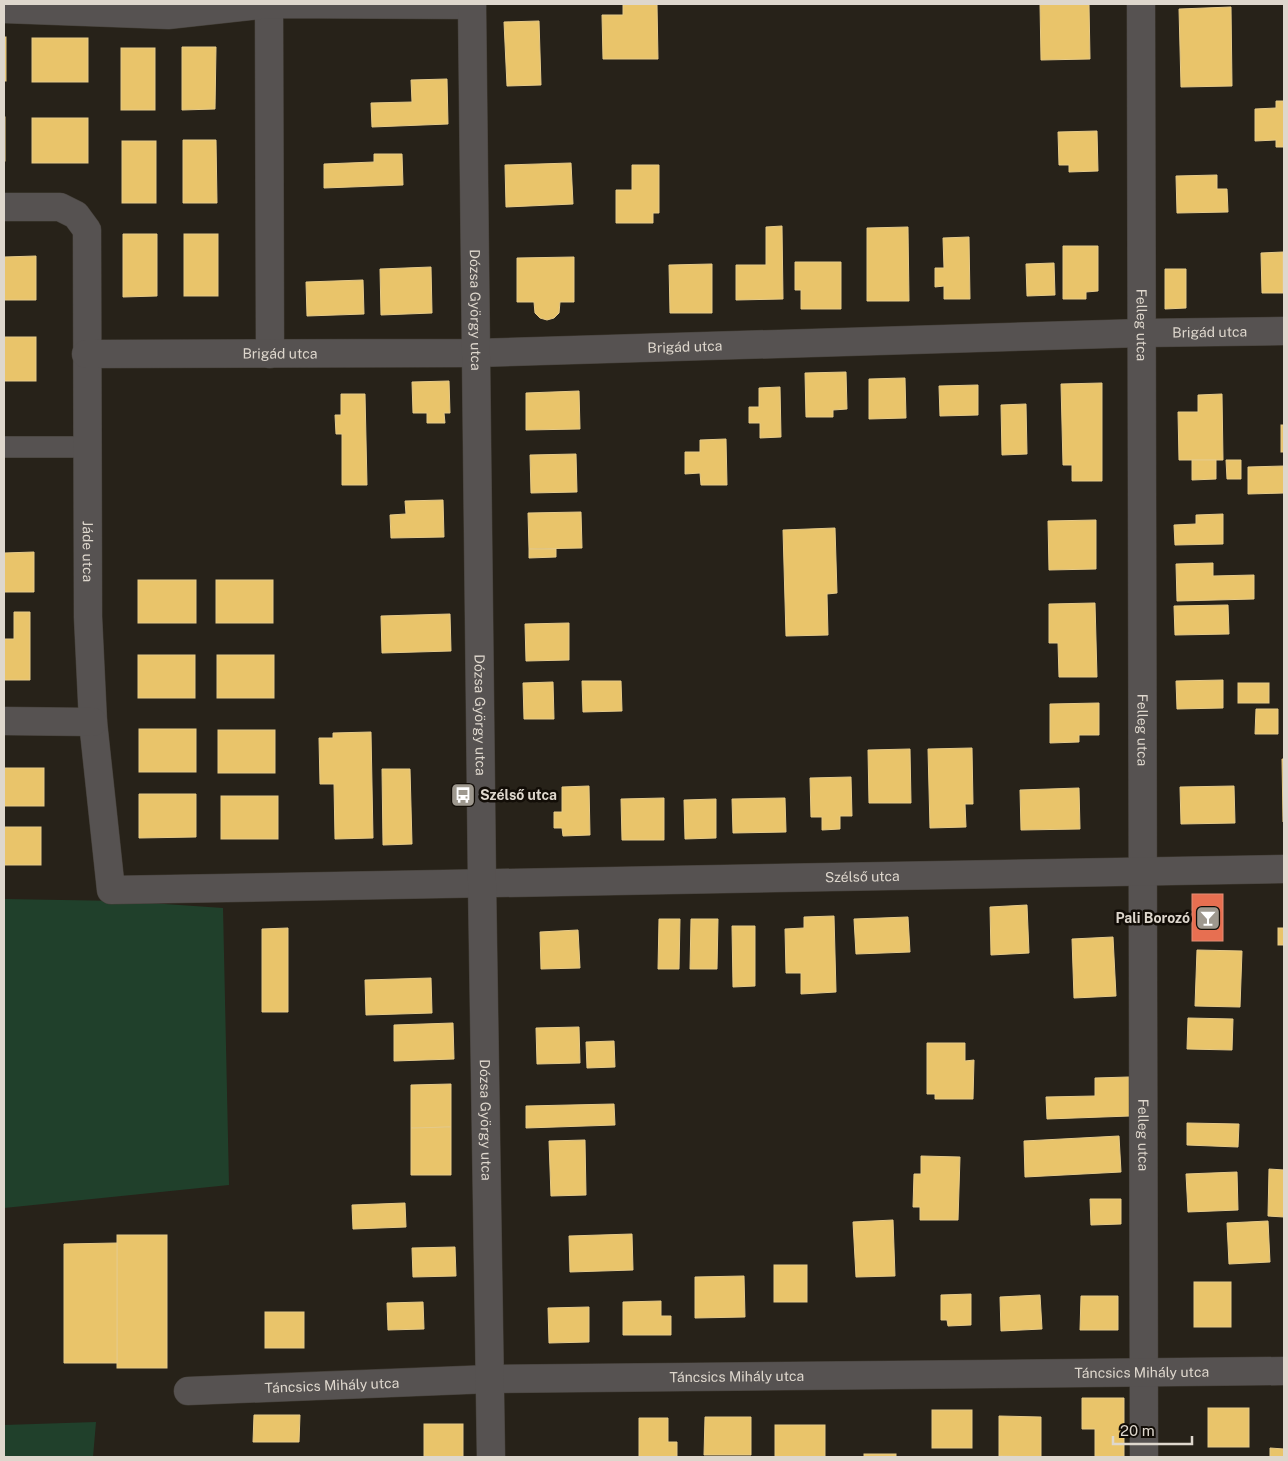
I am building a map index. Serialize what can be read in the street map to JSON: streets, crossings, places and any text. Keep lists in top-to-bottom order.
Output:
{
  "streets": {
    "street": [
      "Dózsa György utca",
      "Felleg utca",
      "Brigád utca",
      "Jáde utca",
      "Szélső utca",
      "Táncsics Mihály utca"
    ]
  },
  "crossings": [
    ["Dózsa György utca", "Brigád utca"],
    ["Dózsa György utca", "Szélső utca"],
    ["Dózsa György utca", "Táncsics Mihály utca"],
    ["Felleg utca", "Brigád utca"],
    ["Felleg utca", "Szélső utca"],
    ["Felleg utca", "Táncsics Mihály utca"],
    ["Brigád utca", "Jáde utca"],
    ["Jáde utca", "Szélső utca"]
  ],
  "places": {
    "bus stop": ["Szélső utca"],
    "bar": ["Pali Borozó"]
  },
  "scale_bar": "20 m"
}
